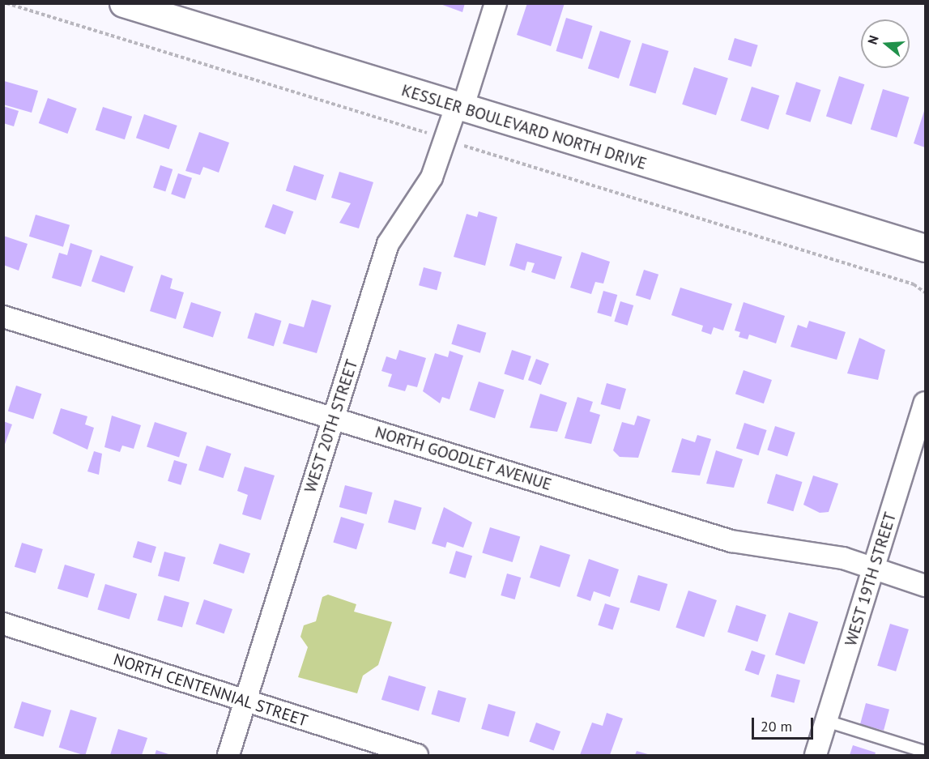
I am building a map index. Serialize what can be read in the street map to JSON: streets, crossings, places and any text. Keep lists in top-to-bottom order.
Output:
{
  "streets": {
    "main road": ["KESSLER BOULEVARD NORTH DRIVE"],
    "street": [
      "WEST 20TH STREET",
      "NORTH GOODLET AVENUE",
      "WEST 19TH STREET",
      "NORTH CENTENNIAL STREET"
    ]
  },
  "crossings": [
    ["KESSLER BOULEVARD NORTH DRIVE", "WEST 20TH STREET"],
    ["WEST 20TH STREET", "NORTH GOODLET AVENUE"],
    ["WEST 20TH STREET", "NORTH CENTENNIAL STREET"],
    ["NORTH GOODLET AVENUE", "WEST 19TH STREET"]
  ],
  "scale_bar": "20 m",
  "north": "left"
}
